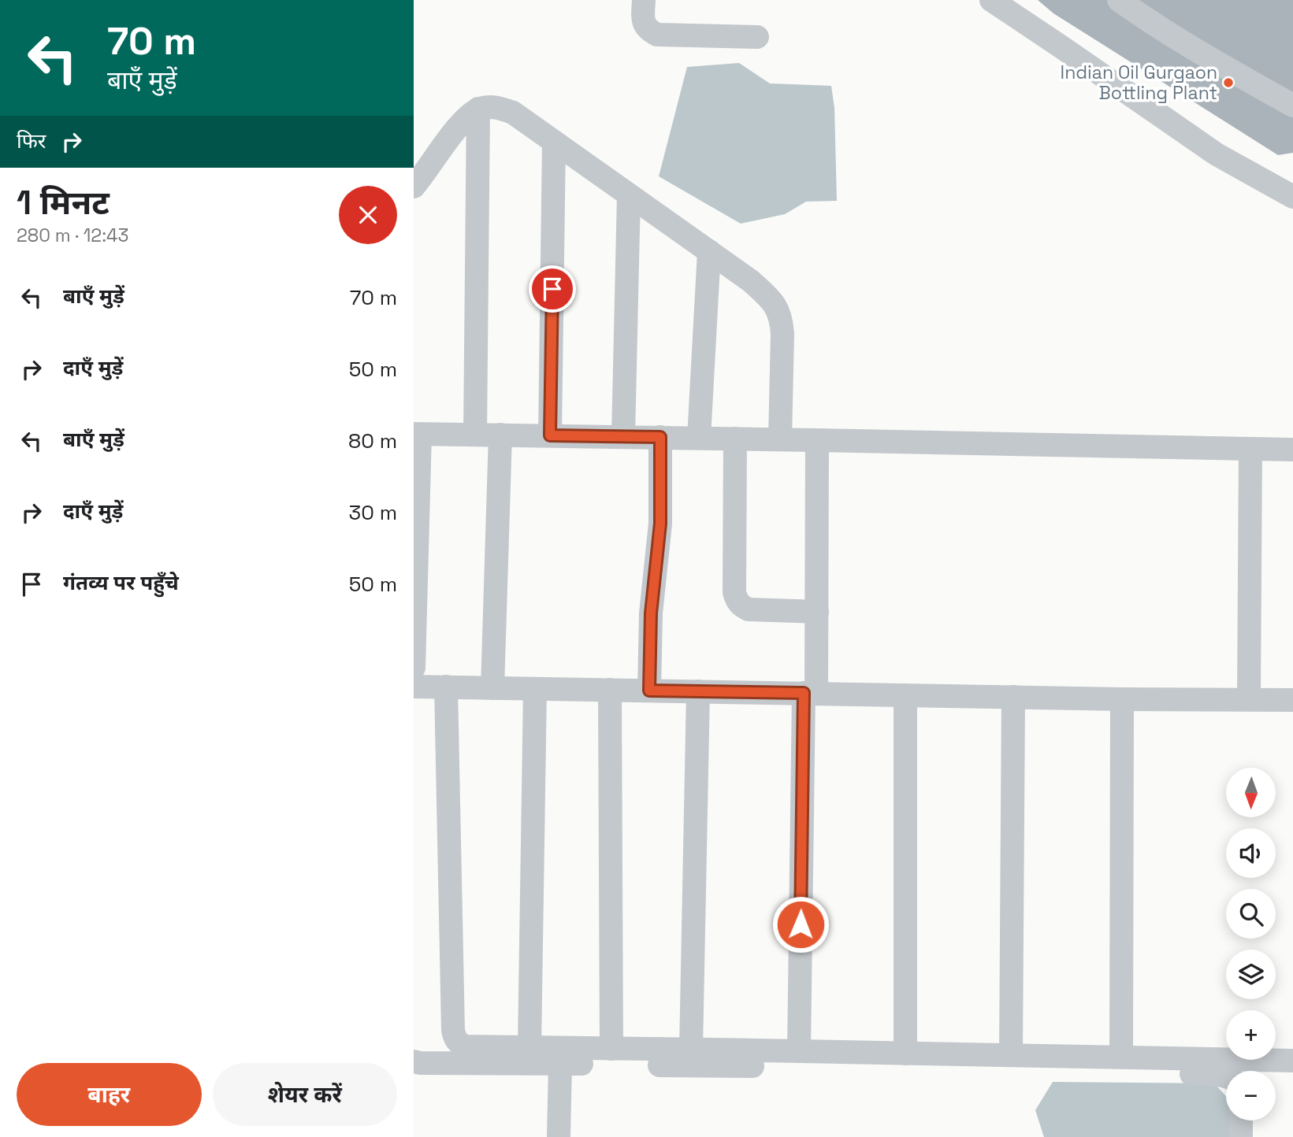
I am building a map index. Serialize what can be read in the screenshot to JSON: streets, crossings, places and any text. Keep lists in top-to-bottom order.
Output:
{
  "places": ["Indian Oil Gurgaon Bottling Plant"],
  "north": "bottom",
  "page": {
    "turn": ["70 m", "बाएँ मुड़ें"],
    "then": "फिर",
    "heading": ["1 मिनट", "280 m · 12:43"],
    "list": [
      {
        "name": "बाएँ मुड़ें",
        "value": "70 m"
      },
      {
        "name": "दाएँ मुड़ें",
        "value": "50 m"
      },
      {
        "name": "बाएँ मुड़ें",
        "value": "80 m"
      },
      {
        "name": "दाएँ मुड़ें",
        "value": "30 m"
      },
      {
        "name": "गंतव्य पर पहुँचे",
        "value": "50 m"
      }
    ],
    "map_buttons": ["+", "−"],
    "buttons": ["बाहर", "शेयर करें"]
  }
}
